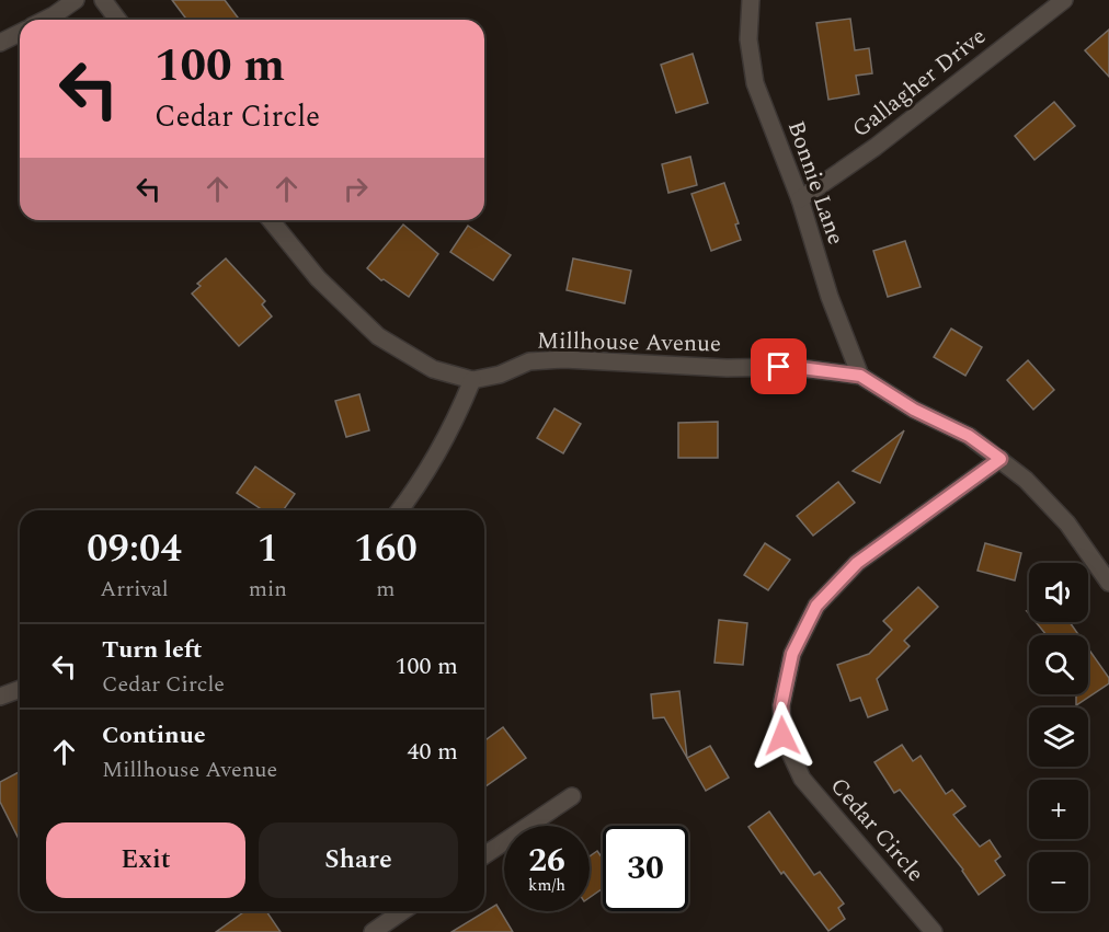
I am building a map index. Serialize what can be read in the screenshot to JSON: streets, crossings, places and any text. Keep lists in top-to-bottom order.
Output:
{
  "streets": {
    "street": [
      "Gallagher Drive",
      "Bonnie Lane",
      "Millhouse Avenue",
      "Cedar Circle"
    ]
  },
  "crossings": [
    ["Gallagher Drive", "Bonnie Lane"],
    ["Bonnie Lane", "Millhouse Avenue"]
  ],
  "page": {
    "turn": ["100 m", "Cedar Circle"],
    "eta": [
      "09:04",
      "Arrival",
      "1",
      "min",
      "160",
      "m"
    ],
    "map_buttons": ["+", "−"],
    "list": [
      {
        "name": "Turn left",
        "note": "Cedar Circle",
        "value": "100 m"
      },
      {
        "name": "Continue",
        "note": "Millhouse Avenue",
        "value": "40 m"
      }
    ],
    "buttons": ["Exit", "Share"],
    "speed": "26 km/h",
    "limit": "30"
  }
}
